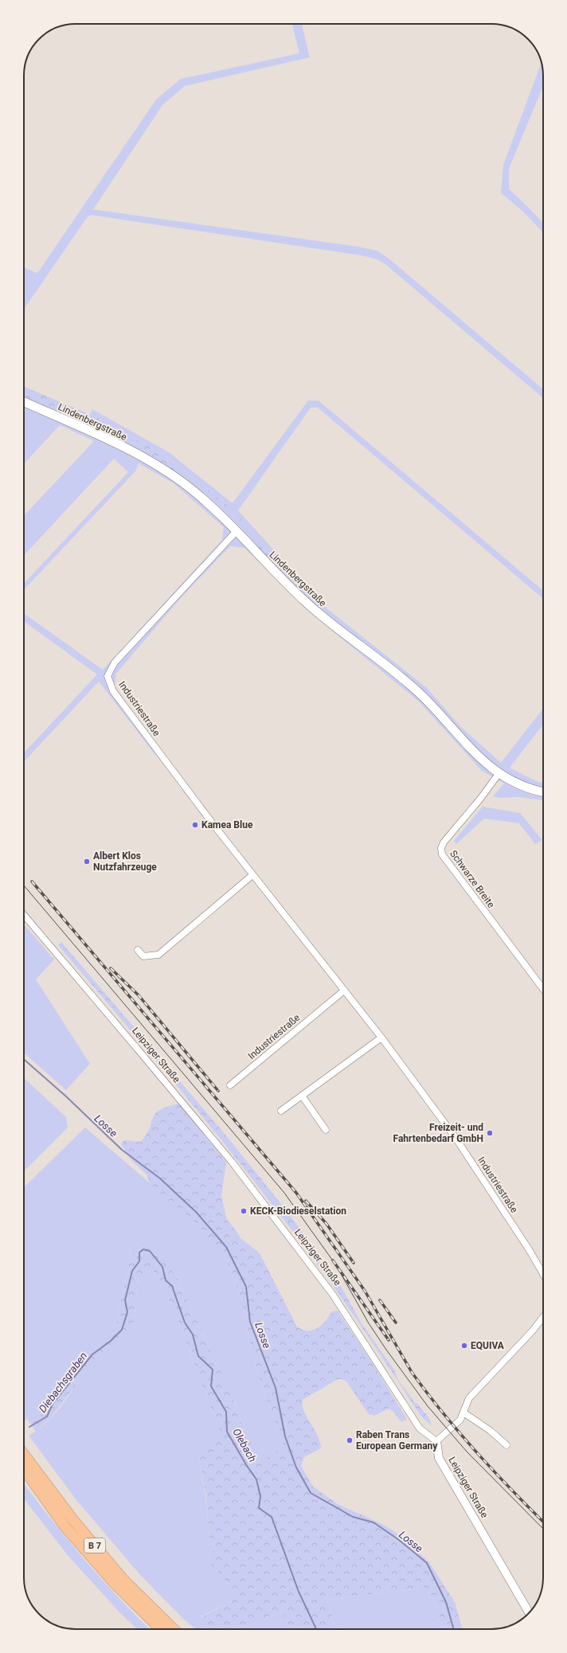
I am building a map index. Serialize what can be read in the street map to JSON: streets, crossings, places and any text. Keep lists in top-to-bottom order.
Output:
{
  "streets": {
    "highway": ["B 7"],
    "main road": ["Lindenbergstraße"],
    "street": ["Industriestraße", "Schwarze Breite", "Leipziger Straße"]
  },
  "crossings": [
    ["Lindenbergstraße", "Industriestraße"],
    ["Lindenbergstraße", "Schwarze Breite"]
  ],
  "water": ["Losse", "Diebachsgraben", "Olebach"],
  "places": [
    "Kamea Blue",
    "Albert Klos Nutzfahrzeuge",
    "Freizeit- und Fahrtenbedarf GmbH",
    "KECK-Biodieselstation",
    "EQUIVA",
    "Raben Trans European Germany"
  ]
}
